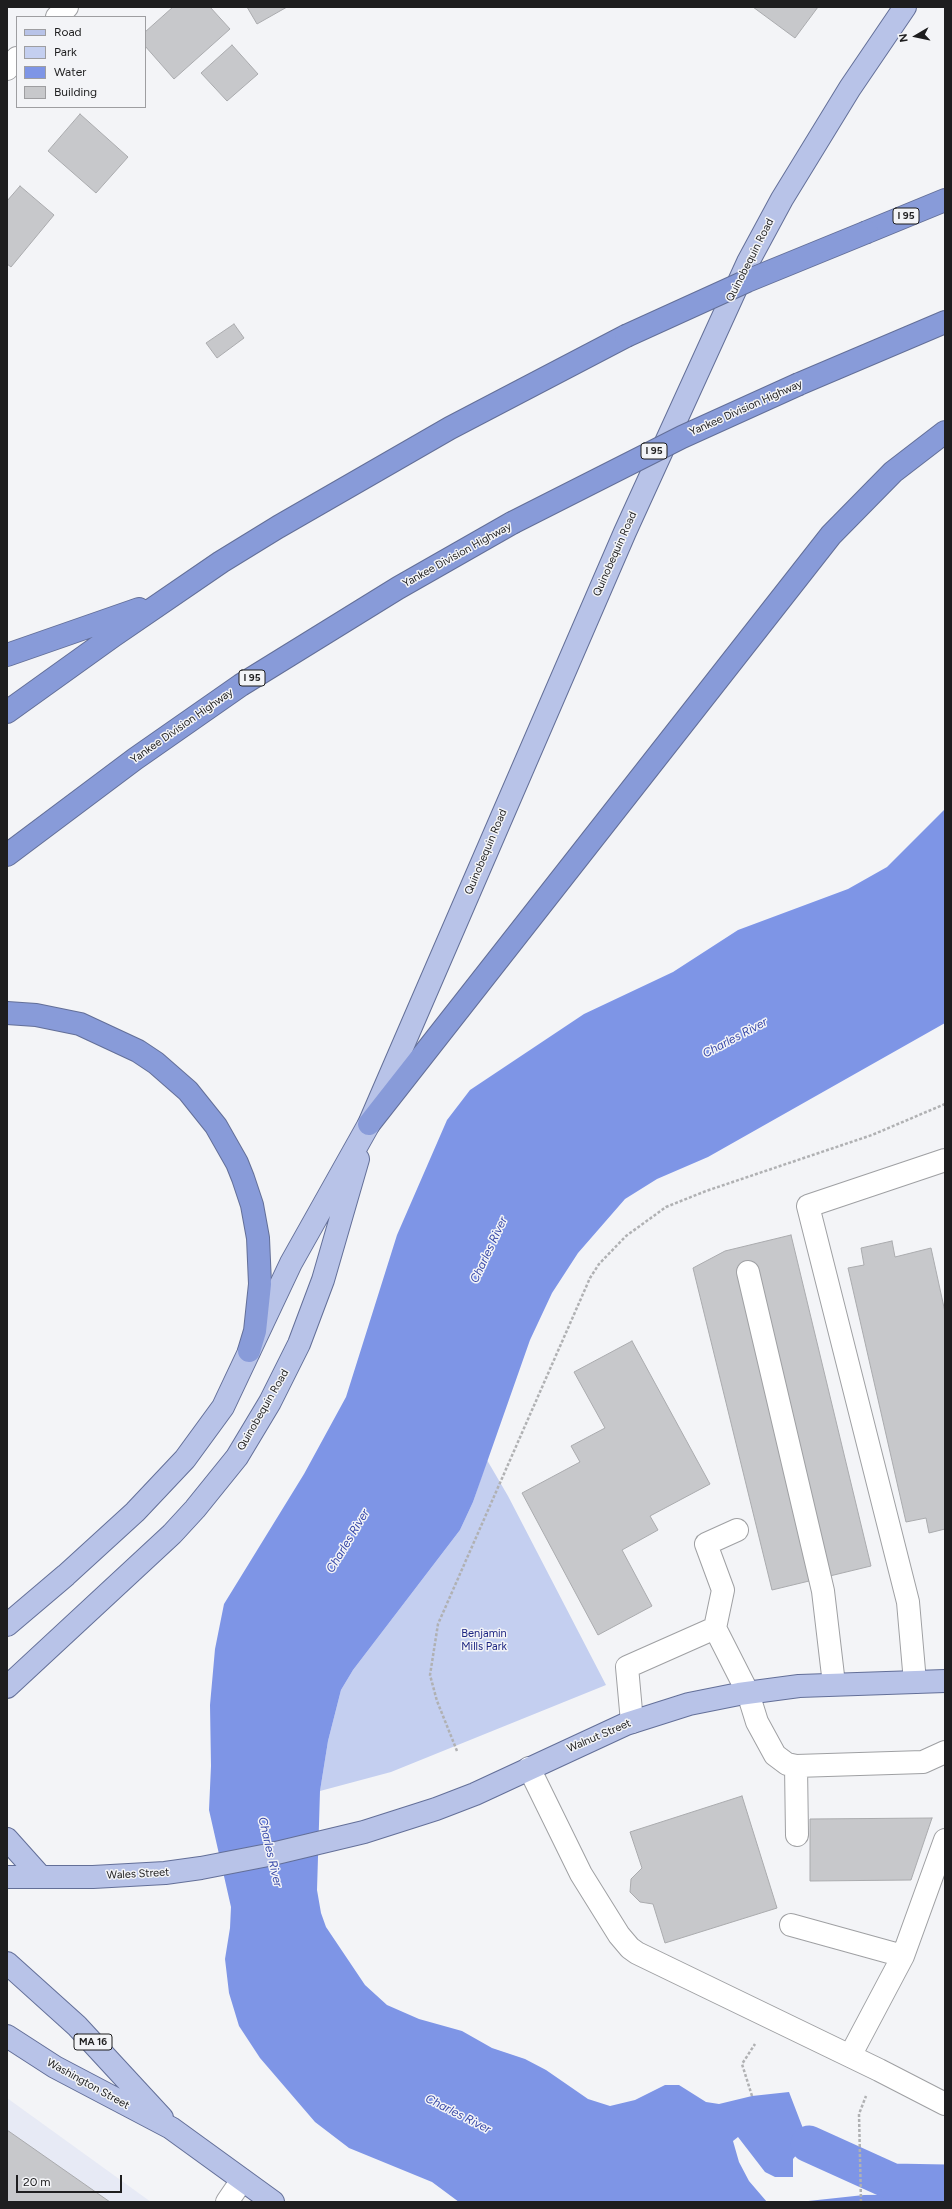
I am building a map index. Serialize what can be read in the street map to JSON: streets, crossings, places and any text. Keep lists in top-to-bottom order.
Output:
{
  "streets": {
    "highway": ["I 95", "Yankee Division Highway"],
    "main road": [
      "Quinobequin Road",
      "Walnut Street",
      "Wales Street",
      "MA 16",
      "Washington Street"
    ]
  },
  "crossings": [
    ["Walnut Street", "Wales Street"]
  ],
  "water": ["Charles River"],
  "parks": ["Benjamin Mills Park"],
  "legend": [
    "Road",
    "Park",
    "Water",
    "Building"
  ],
  "scale_bar": "20 m",
  "north": "left"
}
